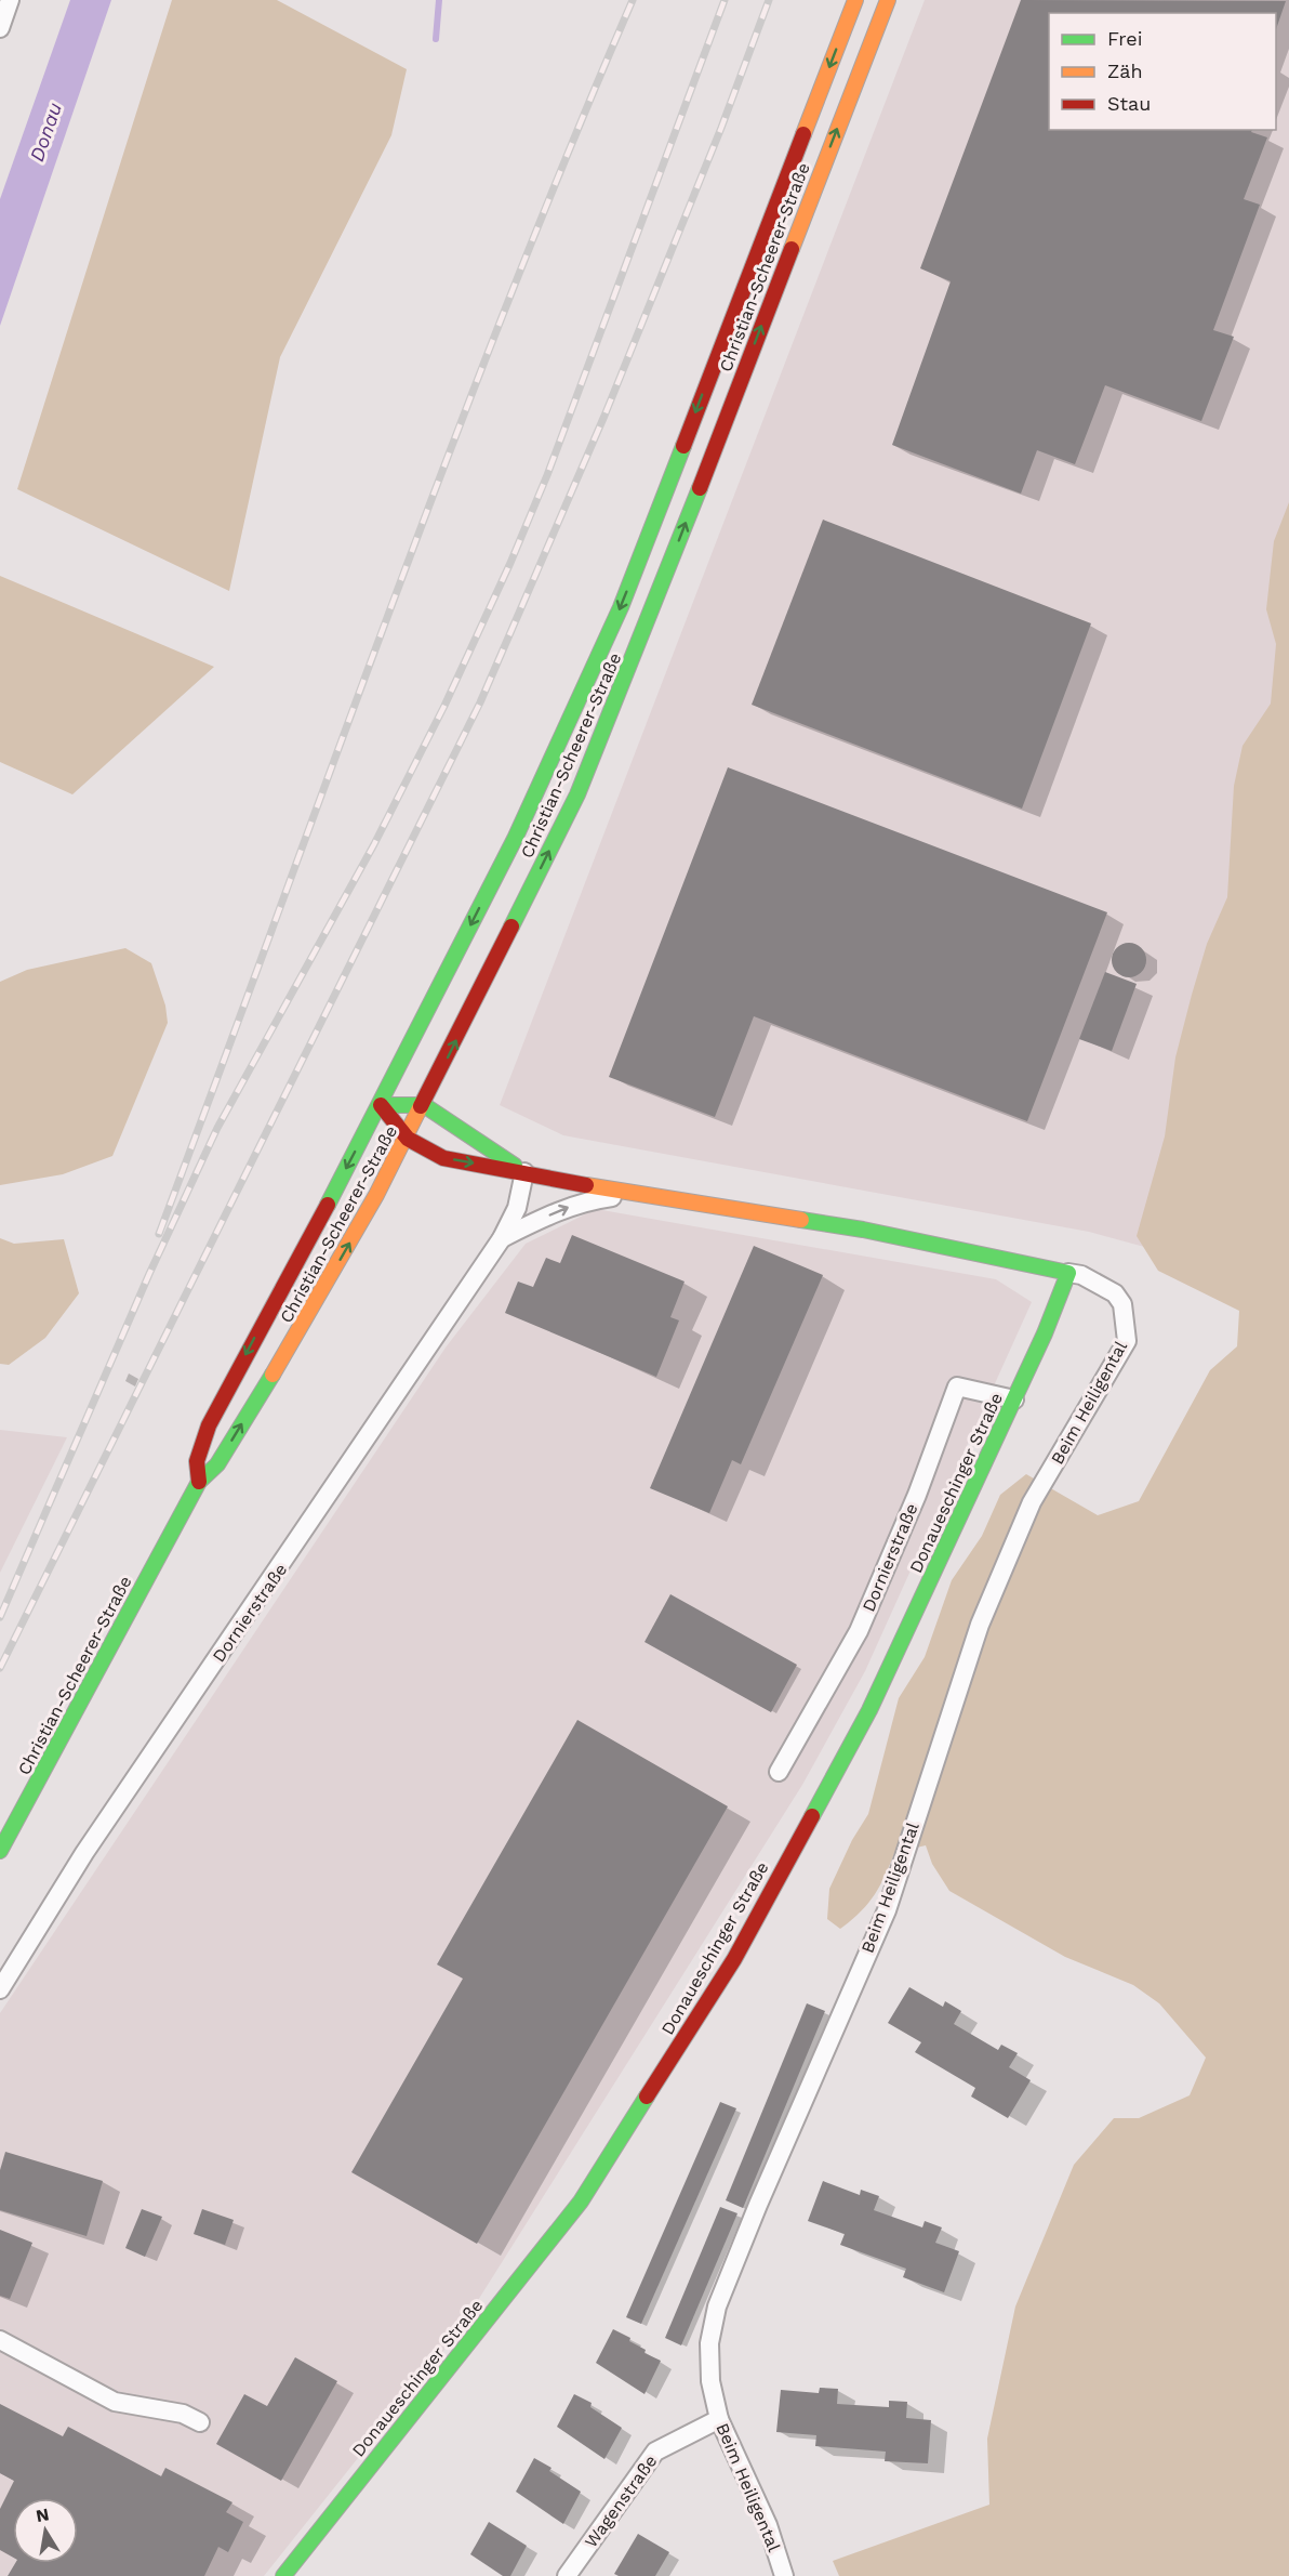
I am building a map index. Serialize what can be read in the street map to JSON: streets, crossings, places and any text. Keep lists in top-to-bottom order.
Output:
{
  "streets": {
    "main road": ["Christian-Scheerer-Straße", "Donaueschinger Straße", "Dornierstraße"],
    "street": ["Beim Heiligental", "Wagenstraße"]
  },
  "crossings": [
    ["Christian-Scheerer-Straße", "Dornierstraße"],
    ["Beim Heiligental", "Donaueschinger Straße"],
    ["Beim Heiligental", "Dornierstraße"],
    ["Beim Heiligental", "Wagenstraße"],
    ["Donaueschinger Straße", "Dornierstraße"]
  ],
  "water": ["Donau"],
  "legend": ["Frei", "Zäh", "Stau"],
  "north": "top"
}
